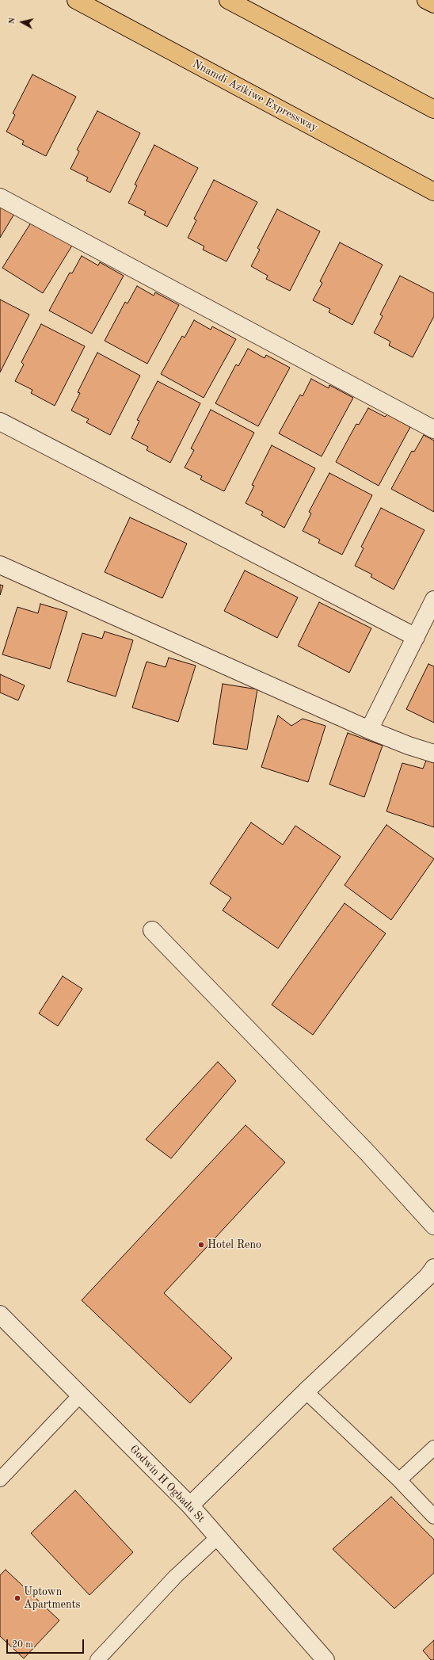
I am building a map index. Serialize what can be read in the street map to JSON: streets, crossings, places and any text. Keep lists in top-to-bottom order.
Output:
{
  "streets": {
    "highway": ["Nnamdi Azikiwe Expressway"],
    "street": ["Godwin H Ogbadu St"]
  },
  "places": ["Hotel Reno", "Uptown Apartments"],
  "scale_bar": "20 m",
  "north": "left"
}
